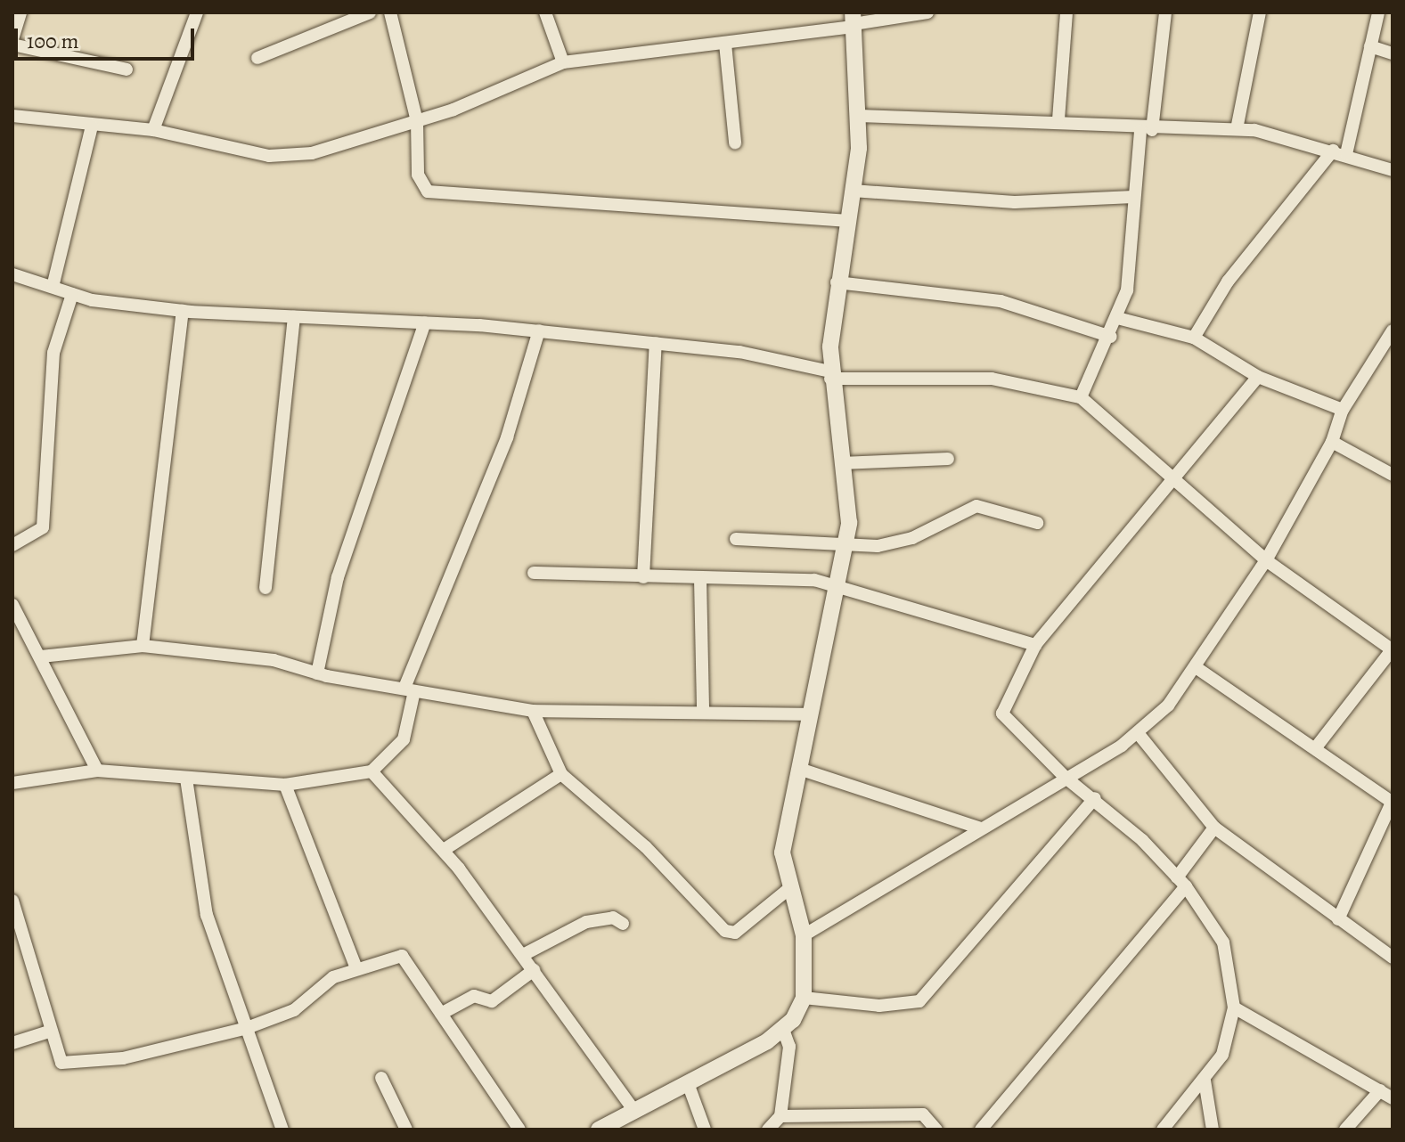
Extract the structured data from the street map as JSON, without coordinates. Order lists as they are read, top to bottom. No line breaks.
{"scale_bar":"100 m"}
